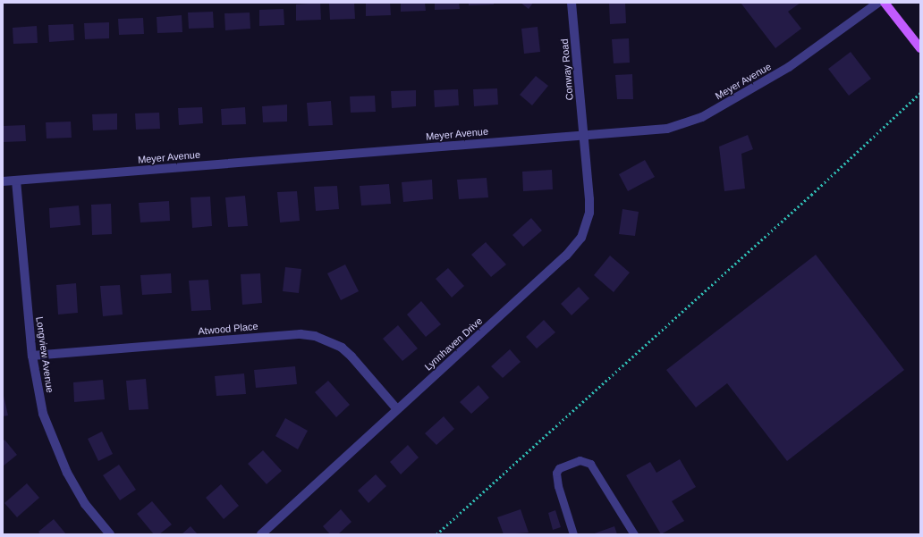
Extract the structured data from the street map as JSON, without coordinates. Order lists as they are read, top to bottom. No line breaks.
{"streets":{"street":["Conway Road","Meyer Avenue","Atwood Place","Lynnhaven Drive","Longview Avenue"]},"crossings":[["Conway Road","Meyer Avenue"],["Conway Road","Lynnhaven Drive"],["Meyer Avenue","Lynnhaven Drive"],["Meyer Avenue","Longview Avenue"],["Atwood Place","Lynnhaven Drive"],["Atwood Place","Longview Avenue"]]}
